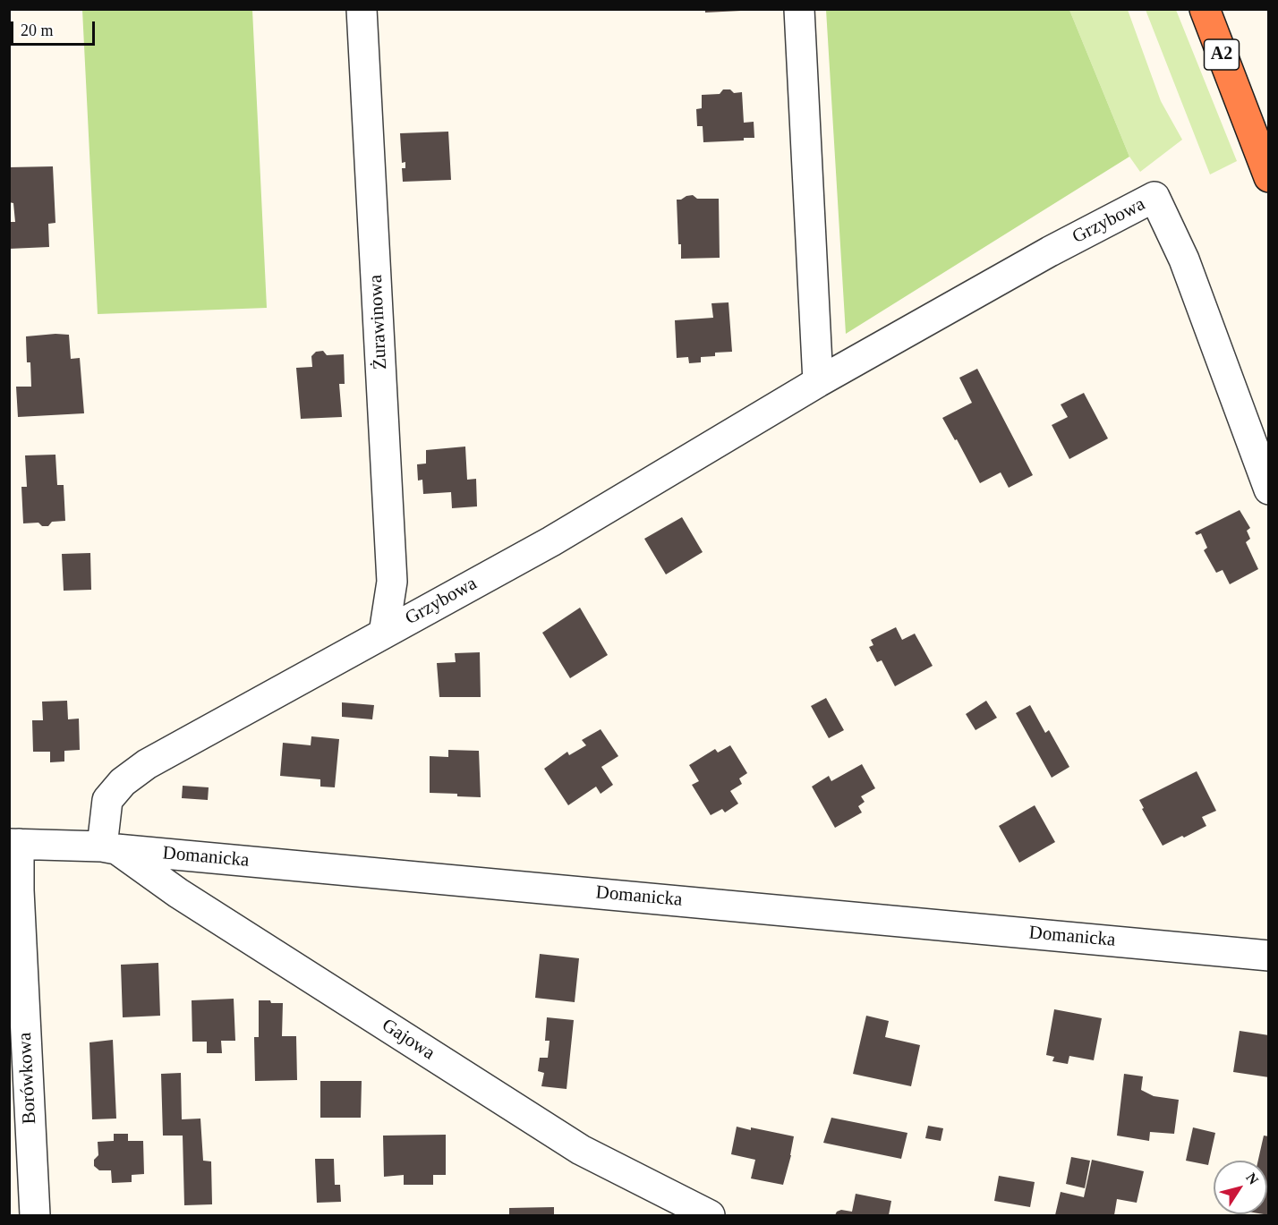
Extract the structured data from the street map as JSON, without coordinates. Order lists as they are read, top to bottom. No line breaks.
{"streets":{"highway":["A2"],"street":["Grzybowa","Żurawinowa","Domanicka","Gajowa","Borówkowa"]},"crossings":[["Grzybowa","Żurawinowa"],["Grzybowa","Domanicka"],["Grzybowa","Gajowa"],["Domanicka","Gajowa"],["Domanicka","Borówkowa"]],"scale_bar":"20 m","north":"top right"}
